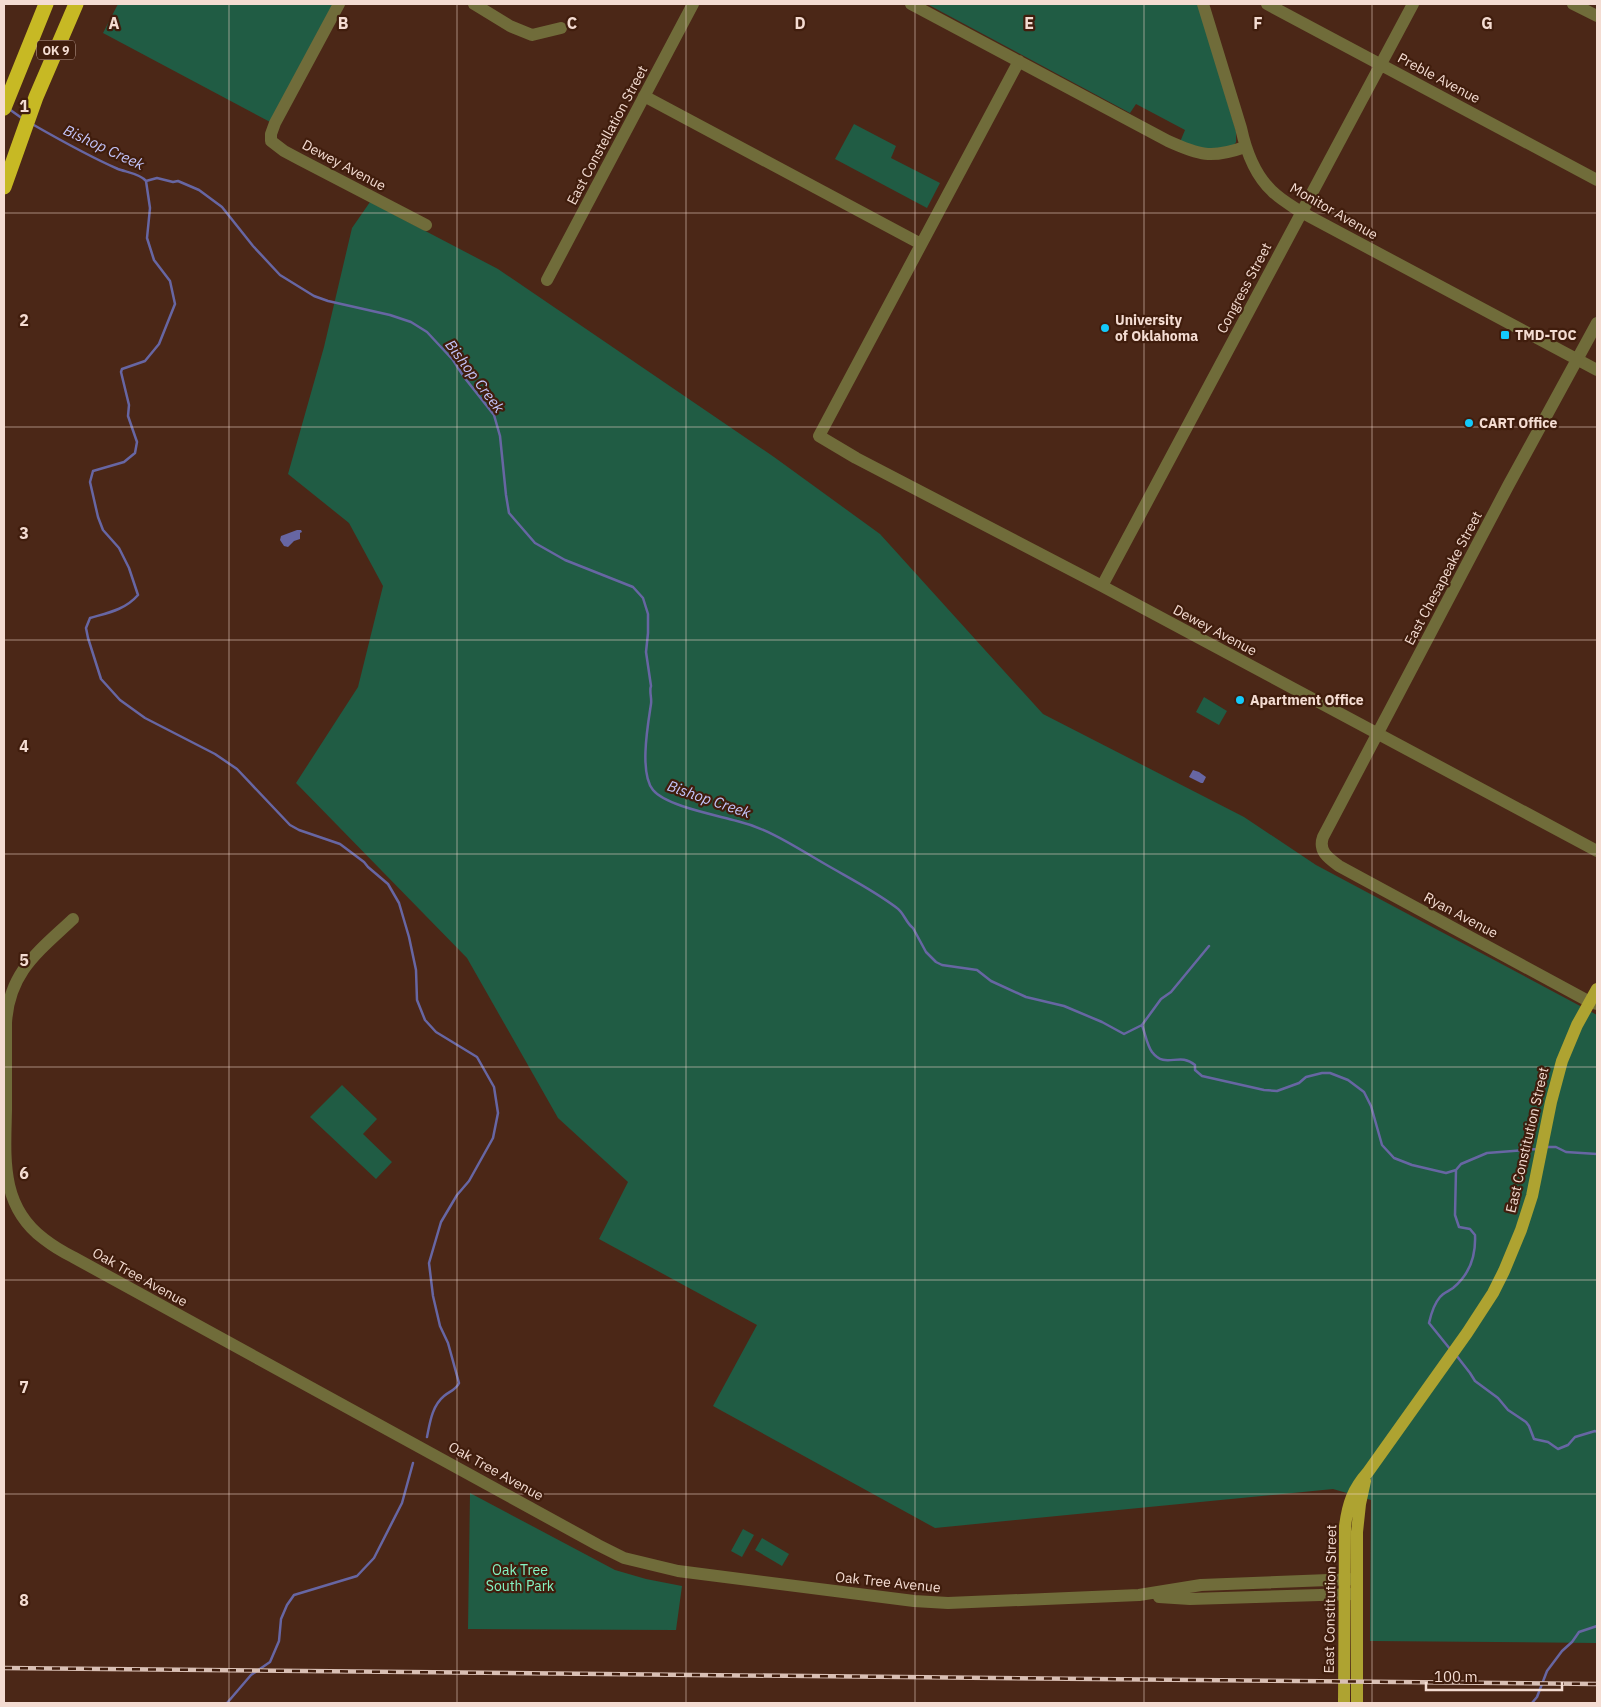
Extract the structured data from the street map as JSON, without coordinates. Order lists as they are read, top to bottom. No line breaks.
{"streets":{"highway":["OK 9"],"main road":["East Constitution Street"],"street":["Preble Avenue","East Constellation Street","Dewey Avenue","Monitor Avenue","Congress Street","East Chesapeake Street","Ryan Avenue","Oak Tree Avenue"]},"crossings":[["Preble Avenue","Congress Street"],["Dewey Avenue","Congress Street"],["Dewey Avenue","East Chesapeake Street"],["Monitor Avenue","Congress Street"],["Monitor Avenue","East Chesapeake Street"],["East Chesapeake Street","Ryan Avenue"],["Ryan Avenue","East Constitution Street"],["East Constitution Street","Oak Tree Avenue"]],"water":["Bishop Creek"],"parks":["Oak Tree South Park"],"places":{"other":["University of Oklahoma","CART Office","Apartment Office"],"transit":["TMD-TOC"]},"scale_bar":"100 m","grid":{"columns":["A","B","C","D","E","F","G"],"rows":["1","2","3","4","5","6","7","8"]}}
